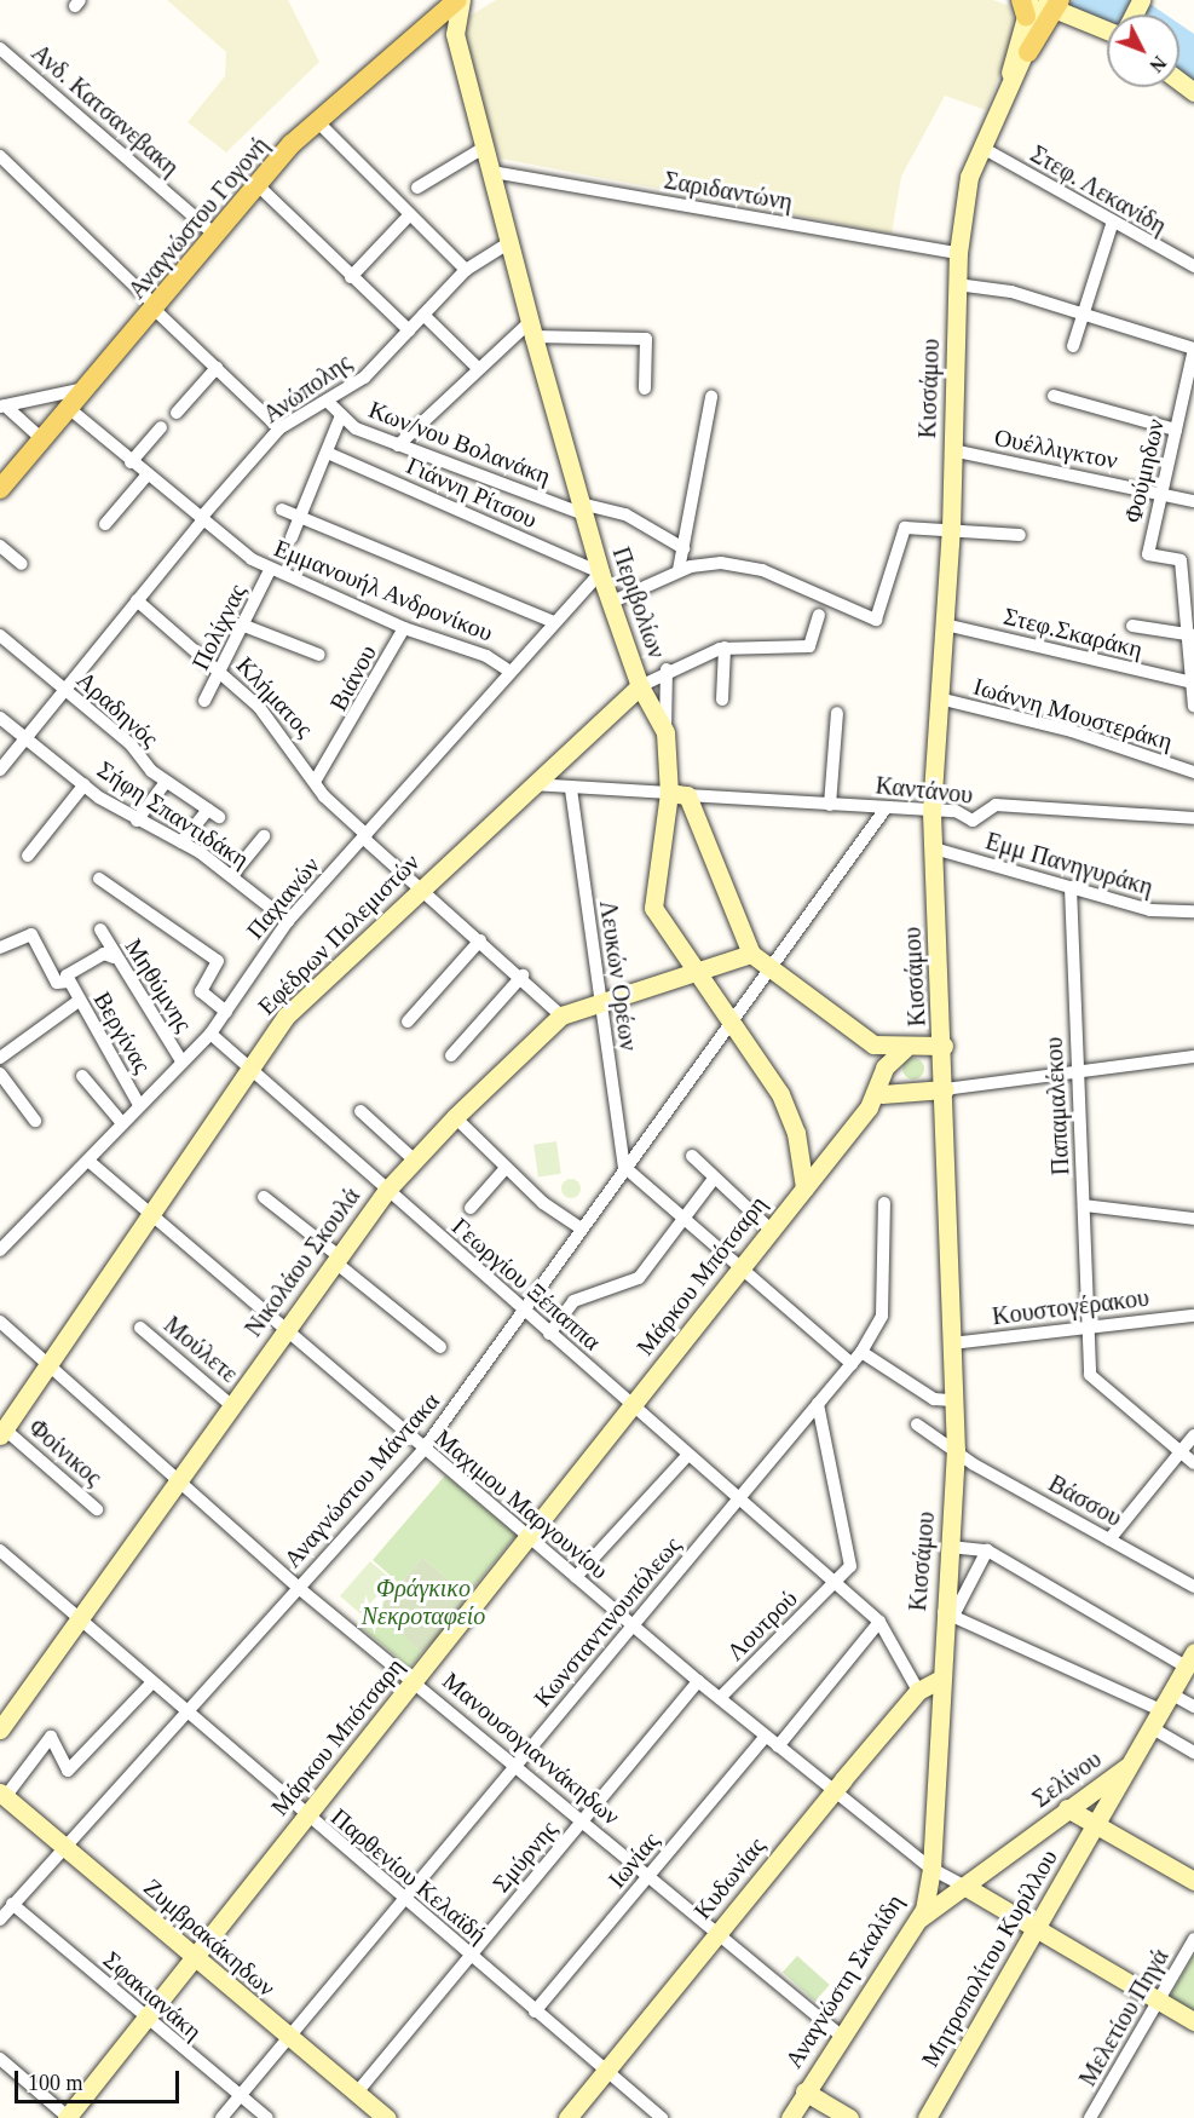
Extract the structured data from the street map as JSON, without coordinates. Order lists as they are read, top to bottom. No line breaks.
{"streets":{"main road":["Αναγνώστου Γογονή","Κισσάμου","Περιβολίων","Εφέδρων Πολεμιστών","Νικολάου Σκουλά","Μάρκου Μπότσαρη","Σελίνου","Κυδωνίας","Ζυμβρακάκηδων","Μητροπολίτου Κυρίλλου","Αναγνώστη Σκαλίδη"],"street":["Ανδ. Κατσανεβακη","Στεφ. Λεκανίδη","Σαριδαντώνη","Ανώπολης","Κων/νου Βολανάκη","Ουέλλιγκτον","Φούμηδων","Γιάννη Ρίτσου","Εμμανουήλ Ανδρονίκου","Πολίχνας","Στεφ.Σκαράκη","Βιάνου","Κλήματος","Αραδηνός","Ιωάννη Μουστεράκη","Καντάνου","Σήφη Σπαντιδάκη","Εμμ Πανηγυράκη","Παχιανών","Λευκών Ορέων","Μηθύμνης","Βεργίνας","Παπαμαλέκου","Γεωργίου Ξέπαππα","Κουστογέρακου","Μούλετε","Φοίνικος","Αναγνώστου Μάντακα","Βάσσου","Μαχιμου Mαργουνίου","Κωνσταντινουπόλεως","Λουτρού","Μανουσογιαννάκηδων","Σμύρνης","Ιωνίας","Παρθενίου Κελαϊδή","Σφακιανάκη","Μελετίου Πηγά"]},"crossings":[["Ανδ. Κατσανεβακη","Αναγνώστου Γογονή"],["Στεφ. Λεκανίδη","Κισσάμου"],["Σαριδαντώνη","Κισσάμου"],["Σαριδαντώνη","Περιβολίων"],["Αναγνώστου Γογονή","Εμμανουήλ Ανδρονίκου"],["Αναγνώστου Γογονή","Περιβολίων"],["Ανώπολης","Κων/νου Βολανάκη"],["Ανώπολης","Εμμανουήλ Ανδρονίκου"],["Ανώπολης","Περιβολίων"],["Ανώπολης","Κλήματος"],["Ανώπολης","Αραδηνός"],["Ανώπολης","Σήφη Σπαντιδάκη"],["Κισσάμου","Ουέλλιγκτον"],["Κισσάμου","Στεφ.Σκαράκη"],["Κισσάμου","Ιωάννη Μουστεράκη"],["Κισσάμου","Καντάνου"],["Κισσάμου","Εμμ Πανηγυράκη"],["Κισσάμου","Κουστογέρακου"],["Κισσάμου","Βάσσου"],["Κισσάμου","Μαχιμου Mαργουνίου"],["Κισσάμου","Κυδωνίας"],["Κισσάμου","Αναγνώστη Σκαλίδη"],["Κων/νου Βολανάκη","Περιβολίων"],["Ουέλλιγκτον","Φούμηδων"],["Φούμηδων","Στεφ.Σκαράκη"],["Γιάννη Ρίτσου","Περιβολίων"],["Γιάννη Ρίτσου","Παχιανών"],["Εμμανουήλ Ανδρονίκου","Πολίχνας"],["Εμμανουήλ Ανδρονίκου","Βιάνου"],["Εμμανουήλ Ανδρονίκου","Παχιανών"],["Περιβολίων","Παχιανών"],["Περιβολίων","Εφέδρων Πολεμιστών"],["Περιβολίων","Νικολάου Σκουλά"],["Περιβολίων","Μάρκου Μπότσαρη"],["Περιβολίων","Αναγνώστου Μάντακα"],["Πολίχνας","Κλήματος"],["Βιάνου","Κλήματος"],["Κλήματος","Παχιανών"],["Κλήματος","Εφέδρων Πολεμιστών"],["Κλήματος","Νικολάου Σκουλά"],["Αραδηνός","Σήφη Σπαντιδάκη"],["Καντάνου","Αναγνώστου Μάντακα"],["Σήφη Σπαντιδάκη","Παχιανών"],["Εμμ Πανηγυράκη","Παπαμαλέκου"],["Παχιανών","Μηθύμνης"],["Παχιανών","Βεργίνας"],["Παχιανών","Γεωργίου Ξέπαππα"],["Παχιανών","Μαχιμου Mαργουνίου"],["Εφέδρων Πολεμιστών","Γεωργίου Ξέπαππα"],["Εφέδρων Πολεμιστών","Φοίνικος"],["Εφέδρων Πολεμιστών","Μαχιμου Mαργουνίου"],["Εφέδρων Πολεμιστών","Μανουσογιαννάκηδων"],["Λευκών Ορέων","Νικολάου Σκουλά"],["Λευκών Ορέων","Αναγνώστου Μάντακα"],["Μηθύμνης","Βεργίνας"],["Παπαμαλέκου","Κουστογέρακου"],["Νικολάου Σκουλά","Γεωργίου Ξέπαππα"],["Νικολάου Σκουλά","Μούλετε"],["Νικολάου Σκουλά","Μαχιμου Mαργουνίου"],["Νικολάου Σκουλά","Μανουσογιαννάκηδων"],["Νικολάου Σκουλά","Παρθενίου Κελαϊδή"],["Μάρκου Μπότσαρη","Γεωργίου Ξέπαππα"],["Μάρκου Μπότσαρη","Μαχιμου Mαργουνίου"],["Μάρκου Μπότσαρη","Μανουσογιαννάκηδων"],["Μάρκου Μπότσαρη","Παρθενίου Κελαϊδή"],["Μάρκου Μπότσαρη","Ζυμβρακάκηδων"],["Μάρκου Μπότσαρη","Σφακιανάκη"],["Γεωργίου Ξέπαππα","Αναγνώστου Μάντακα"],["Γεωργίου Ξέπαππα","Κωνσταντινουπόλεως"],["Γεωργίου Ξέπαππα","Λουτρού"],["Γεωργίου Ξέπαππα","Κυδωνίας"],["Αναγνώστου Μάντακα","Μαχιμου Mαργουνίου"],["Αναγνώστου Μάντακα","Μανουσογιαννάκηδων"],["Αναγνώστου Μάντακα","Παρθενίου Κελαϊδή"],["Αναγνώστου Μάντακα","Ζυμβρακάκηδων"],["Αναγνώστου Μάντακα","Σφακιανάκη"],["Μαχιμου Mαργουνίου","Κωνσταντινουπόλεως"],["Μαχιμου Mαργουνίου","Λουτρού"],["Μαχιμου Mαργουνίου","Σελίνου"],["Μαχιμου Mαργουνίου","Σμύρνης"],["Μαχιμου Mαργουνίου","Ιωνίας"],["Μαχιμου Mαργουνίου","Κυδωνίας"],["Μαχιμου Mαργουνίου","Αναγνώστη Σκαλίδη"],["Κωνσταντινουπόλεως","Μανουσογιαννάκηδων"],["Κωνσταντινουπόλεως","Παρθενίου Κελαϊδή"],["Κωνσταντινουπόλεως","Ζυμβρακάκηδων"],["Κωνσταντινουπόλεως","Σφακιανάκη"],["Μανουσογιαννάκηδων","Σμύρνης"],["Μανουσογιαννάκηδων","Ιωνίας"],["Μανουσογιαννάκηδων","Κυδωνίας"],["Μανουσογιαννάκηδων","Αναγνώστη Σκαλίδη"],["Σελίνου","Μητροπολίτου Κυρίλλου"],["Σελίνου","Αναγνώστη Σκαλίδη"],["Σμύρνης","Παρθενίου Κελαϊδή"],["Σμύρνης","Ζυμβρακάκηδων"],["Ιωνίας","Παρθενίου Κελαϊδή"],["Παρθενίου Κελαϊδή","Κυδωνίας"]],"parks":["Φράγκικο Νεκροταφείο"],"scale_bar":"100 m","north":"bottom right"}
